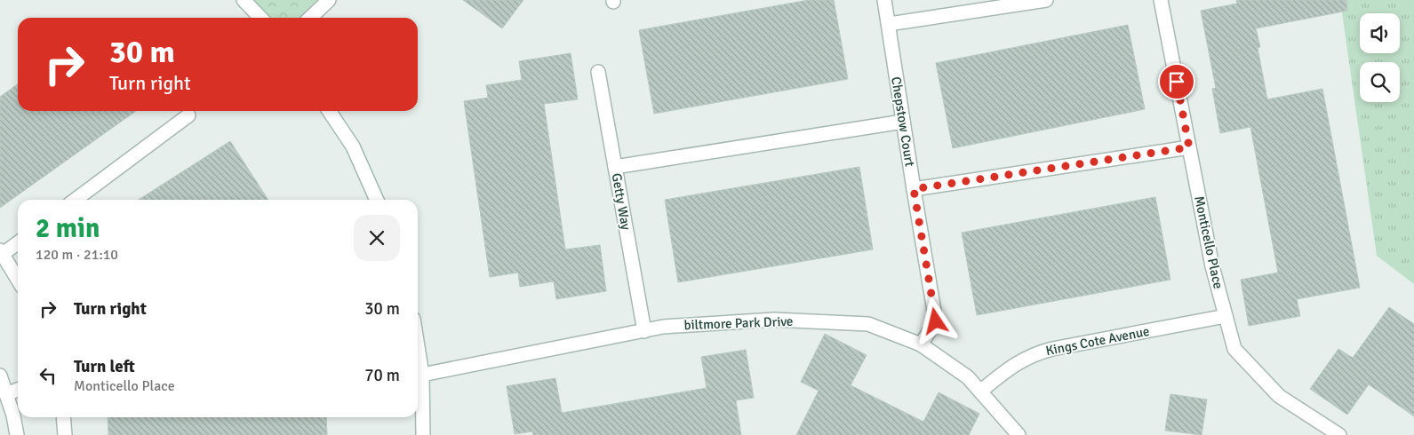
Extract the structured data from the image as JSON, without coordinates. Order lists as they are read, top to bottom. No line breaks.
{"streets":{"street":["Chepstow Court","Getty Way","Monticello Place","biltmore Park Drive","Kings Cote Avenue"]},"crossings":[["Chepstow Court","biltmore Park Drive"],["Getty Way","biltmore Park Drive"],["Monticello Place","Kings Cote Avenue"],["biltmore Park Drive","Kings Cote Avenue"]],"page":{"turn":["30 m","Turn right"],"heading":["2 min","120 m · 21:10"],"list":[{"name":"Turn right","value":"30 m"},{"name":"Turn left","note":"Monticello Place","value":"70 m"}]}}
